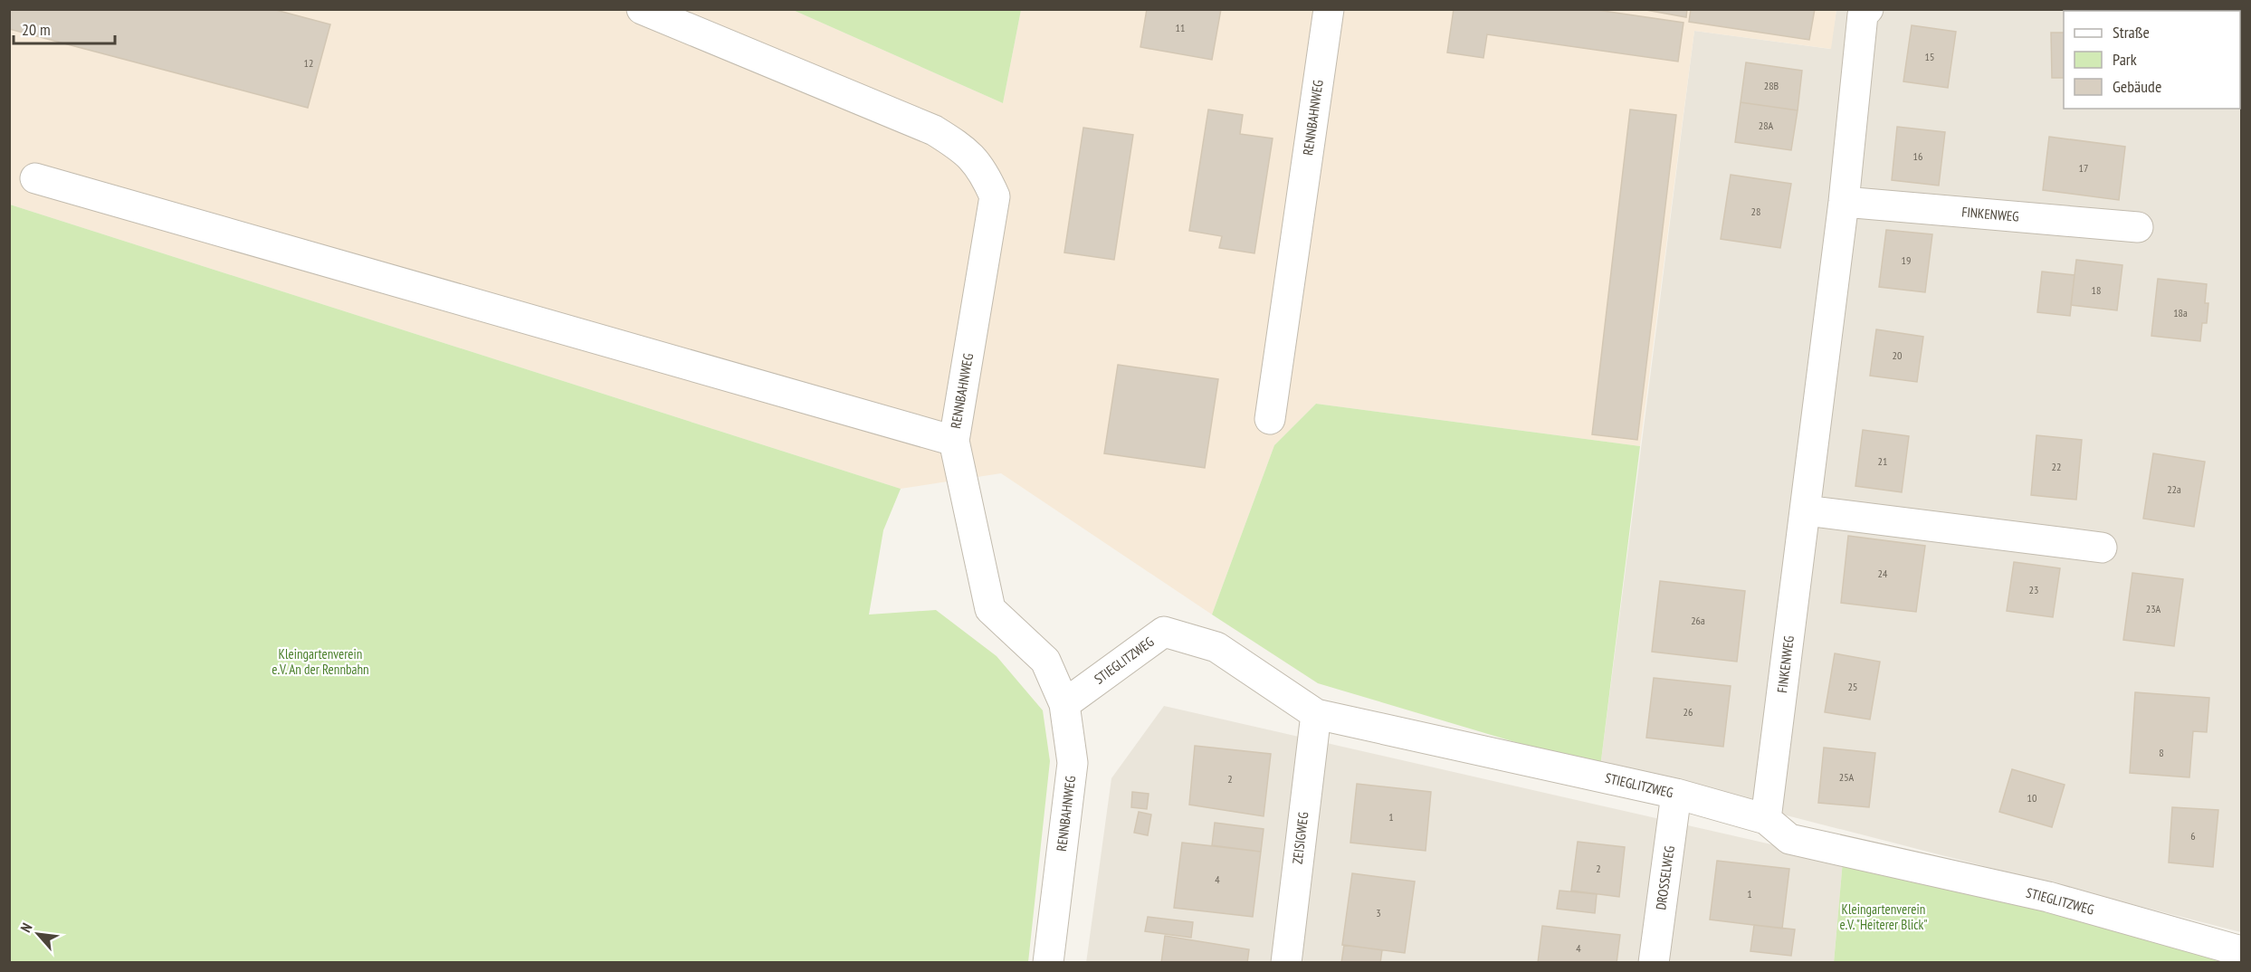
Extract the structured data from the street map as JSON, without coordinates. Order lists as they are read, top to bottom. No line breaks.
{"streets":{"street":["RENNBAHNWEG","FINKENWEG","STIEGLITZWEG","ZEISIGWEG","DROSSELWEG"]},"crossings":[["RENNBAHNWEG","STIEGLITZWEG"],["FINKENWEG","STIEGLITZWEG"],["STIEGLITZWEG","ZEISIGWEG"],["STIEGLITZWEG","DROSSELWEG"]],"parks":["Kleingartenverein e.V. An der Rennbahn","Kleingartenverein e.V. \"Heiterer Blick\""],"house_numbers":["11","15","12","28B","28A","16","17","28","19","18","18a","20","21","22","22a","24","23","23A","26a","25","26","8","25A","2","10","1","6","2","4","1","3","4"],"legend":["Straße","Park","Gebäude"],"scale_bar":"20 m","north":"top left"}
